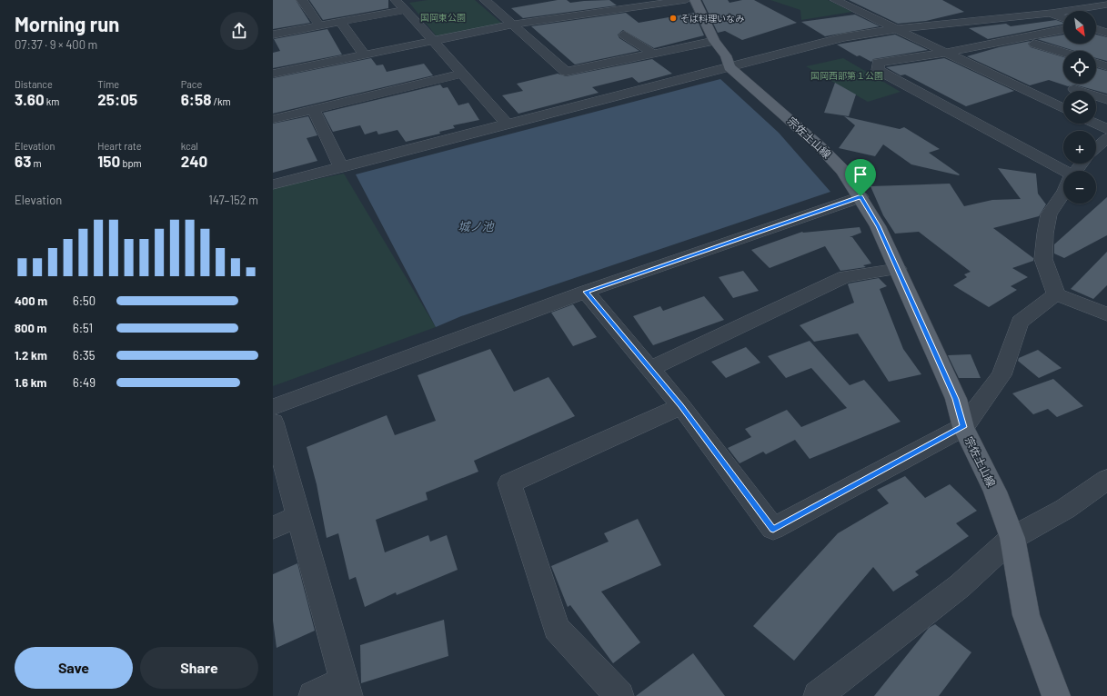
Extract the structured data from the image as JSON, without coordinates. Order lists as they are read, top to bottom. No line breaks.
{"streets":{"main road":["宗佐土山線"]},"water":["城ノ池"],"parks":["国岡東公園","国岡西部第１公園"],"places":["そば料理いなみ"],"north":"bottom right","page":{"heading":["Morning run","07:37 · 9 × 400 m"],"map_buttons":["+","−"],"stats":[["Distance","3.60 km"],["Time","25:05"],["Pace","6:58 /km"],["Elevation","63 m"],["Heart rate","150 bpm"],["kcal","240"]],"chart":["Elevation","147–152 m"],"list":[{"name":"400 m","note":"6:50"},{"name":"800 m","note":"6:51"},{"name":"1.2 km","note":"6:35"},{"name":"1.6 km","note":"6:49"}],"buttons":["Save","Share"]}}
